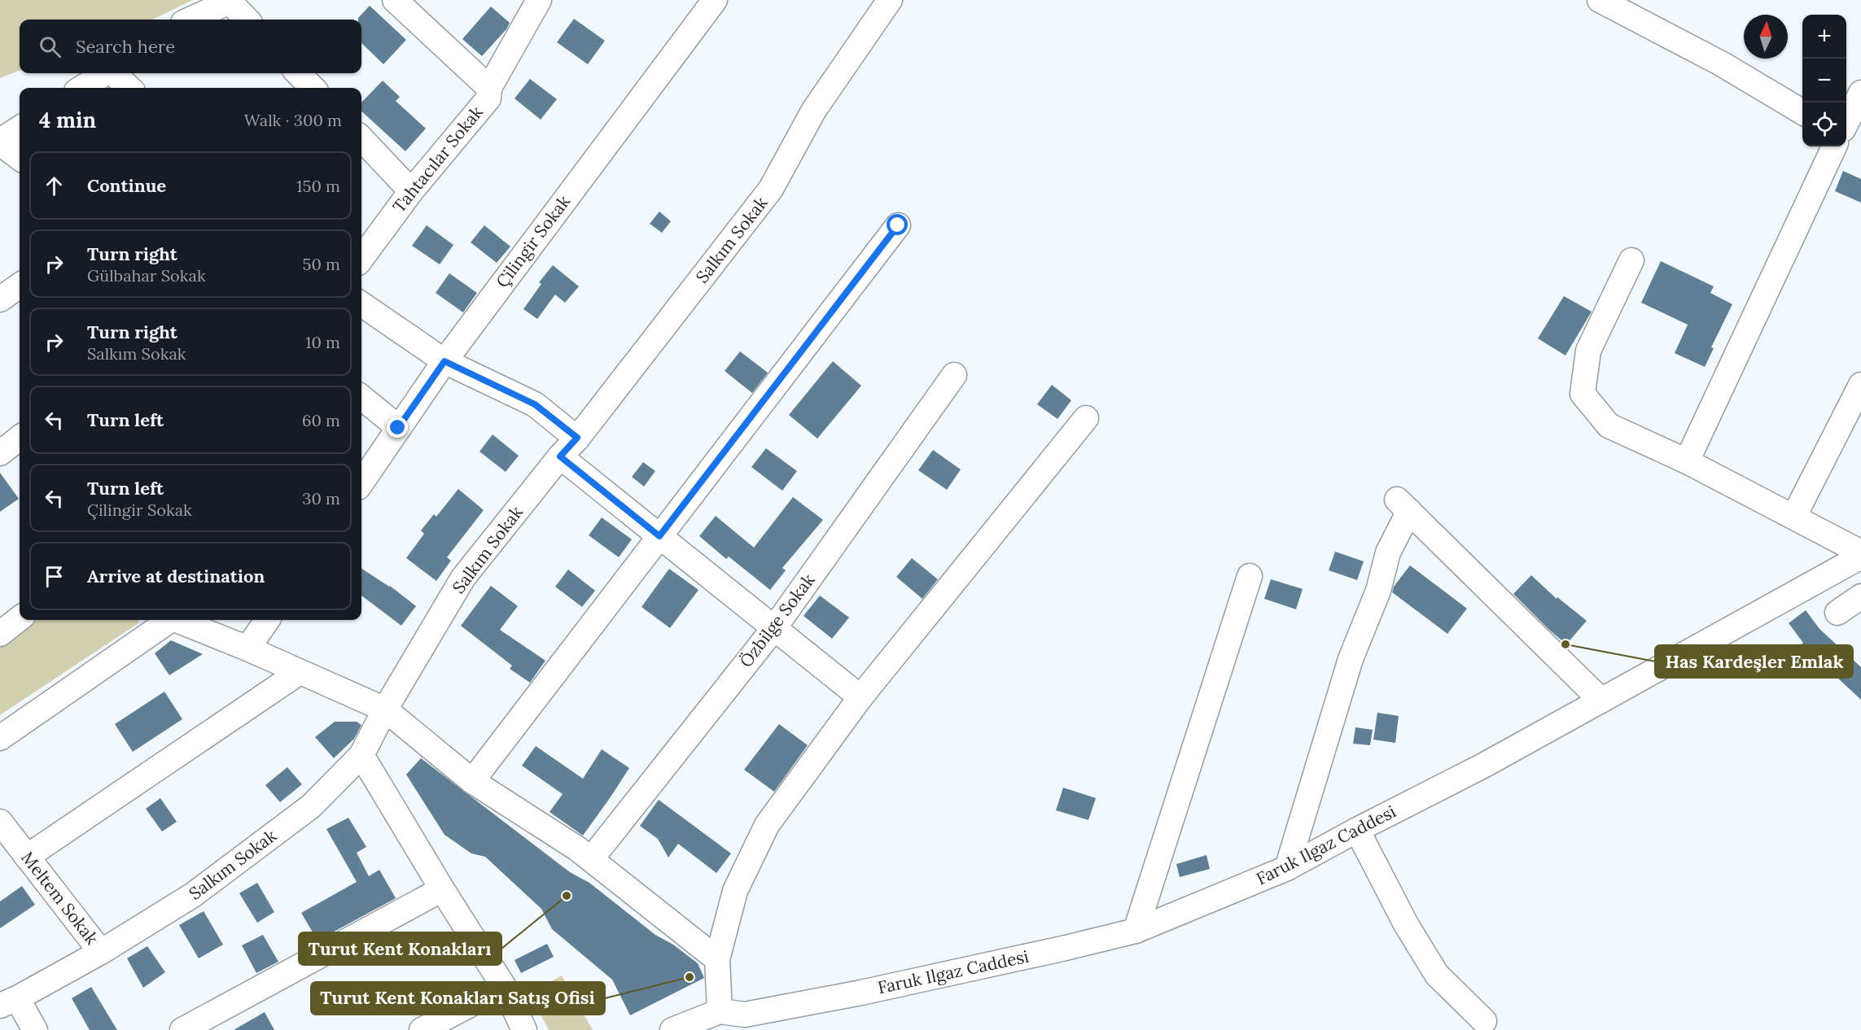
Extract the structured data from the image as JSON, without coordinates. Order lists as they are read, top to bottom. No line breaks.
{"streets":{"street":["Tahtacılar Sokak","Salkım Sokak","Çilingir Sokak","Özbilge Sokak","Faruk Ilgaz Caddesi","Meltem Sokak"]},"crossings":[["Salkım Sokak","Meltem Sokak"]],"places":["Has Kardeşler Emlak","Turut Kent Konakları","Turut Kent Konakları Satış Ofisi"],"north":"top","page":{"map_buttons":["+","−"],"search":"Search here","heading":["4 min","Walk · 300 m"],"list":[["Continue","150 m"],["Turn right","Gülbahar Sokak","50 m"],["Turn right","Salkım Sokak","10 m"],["Turn left","60 m"],["Turn left","Çilingir Sokak","30 m"],"Arrive at destination"]}}
